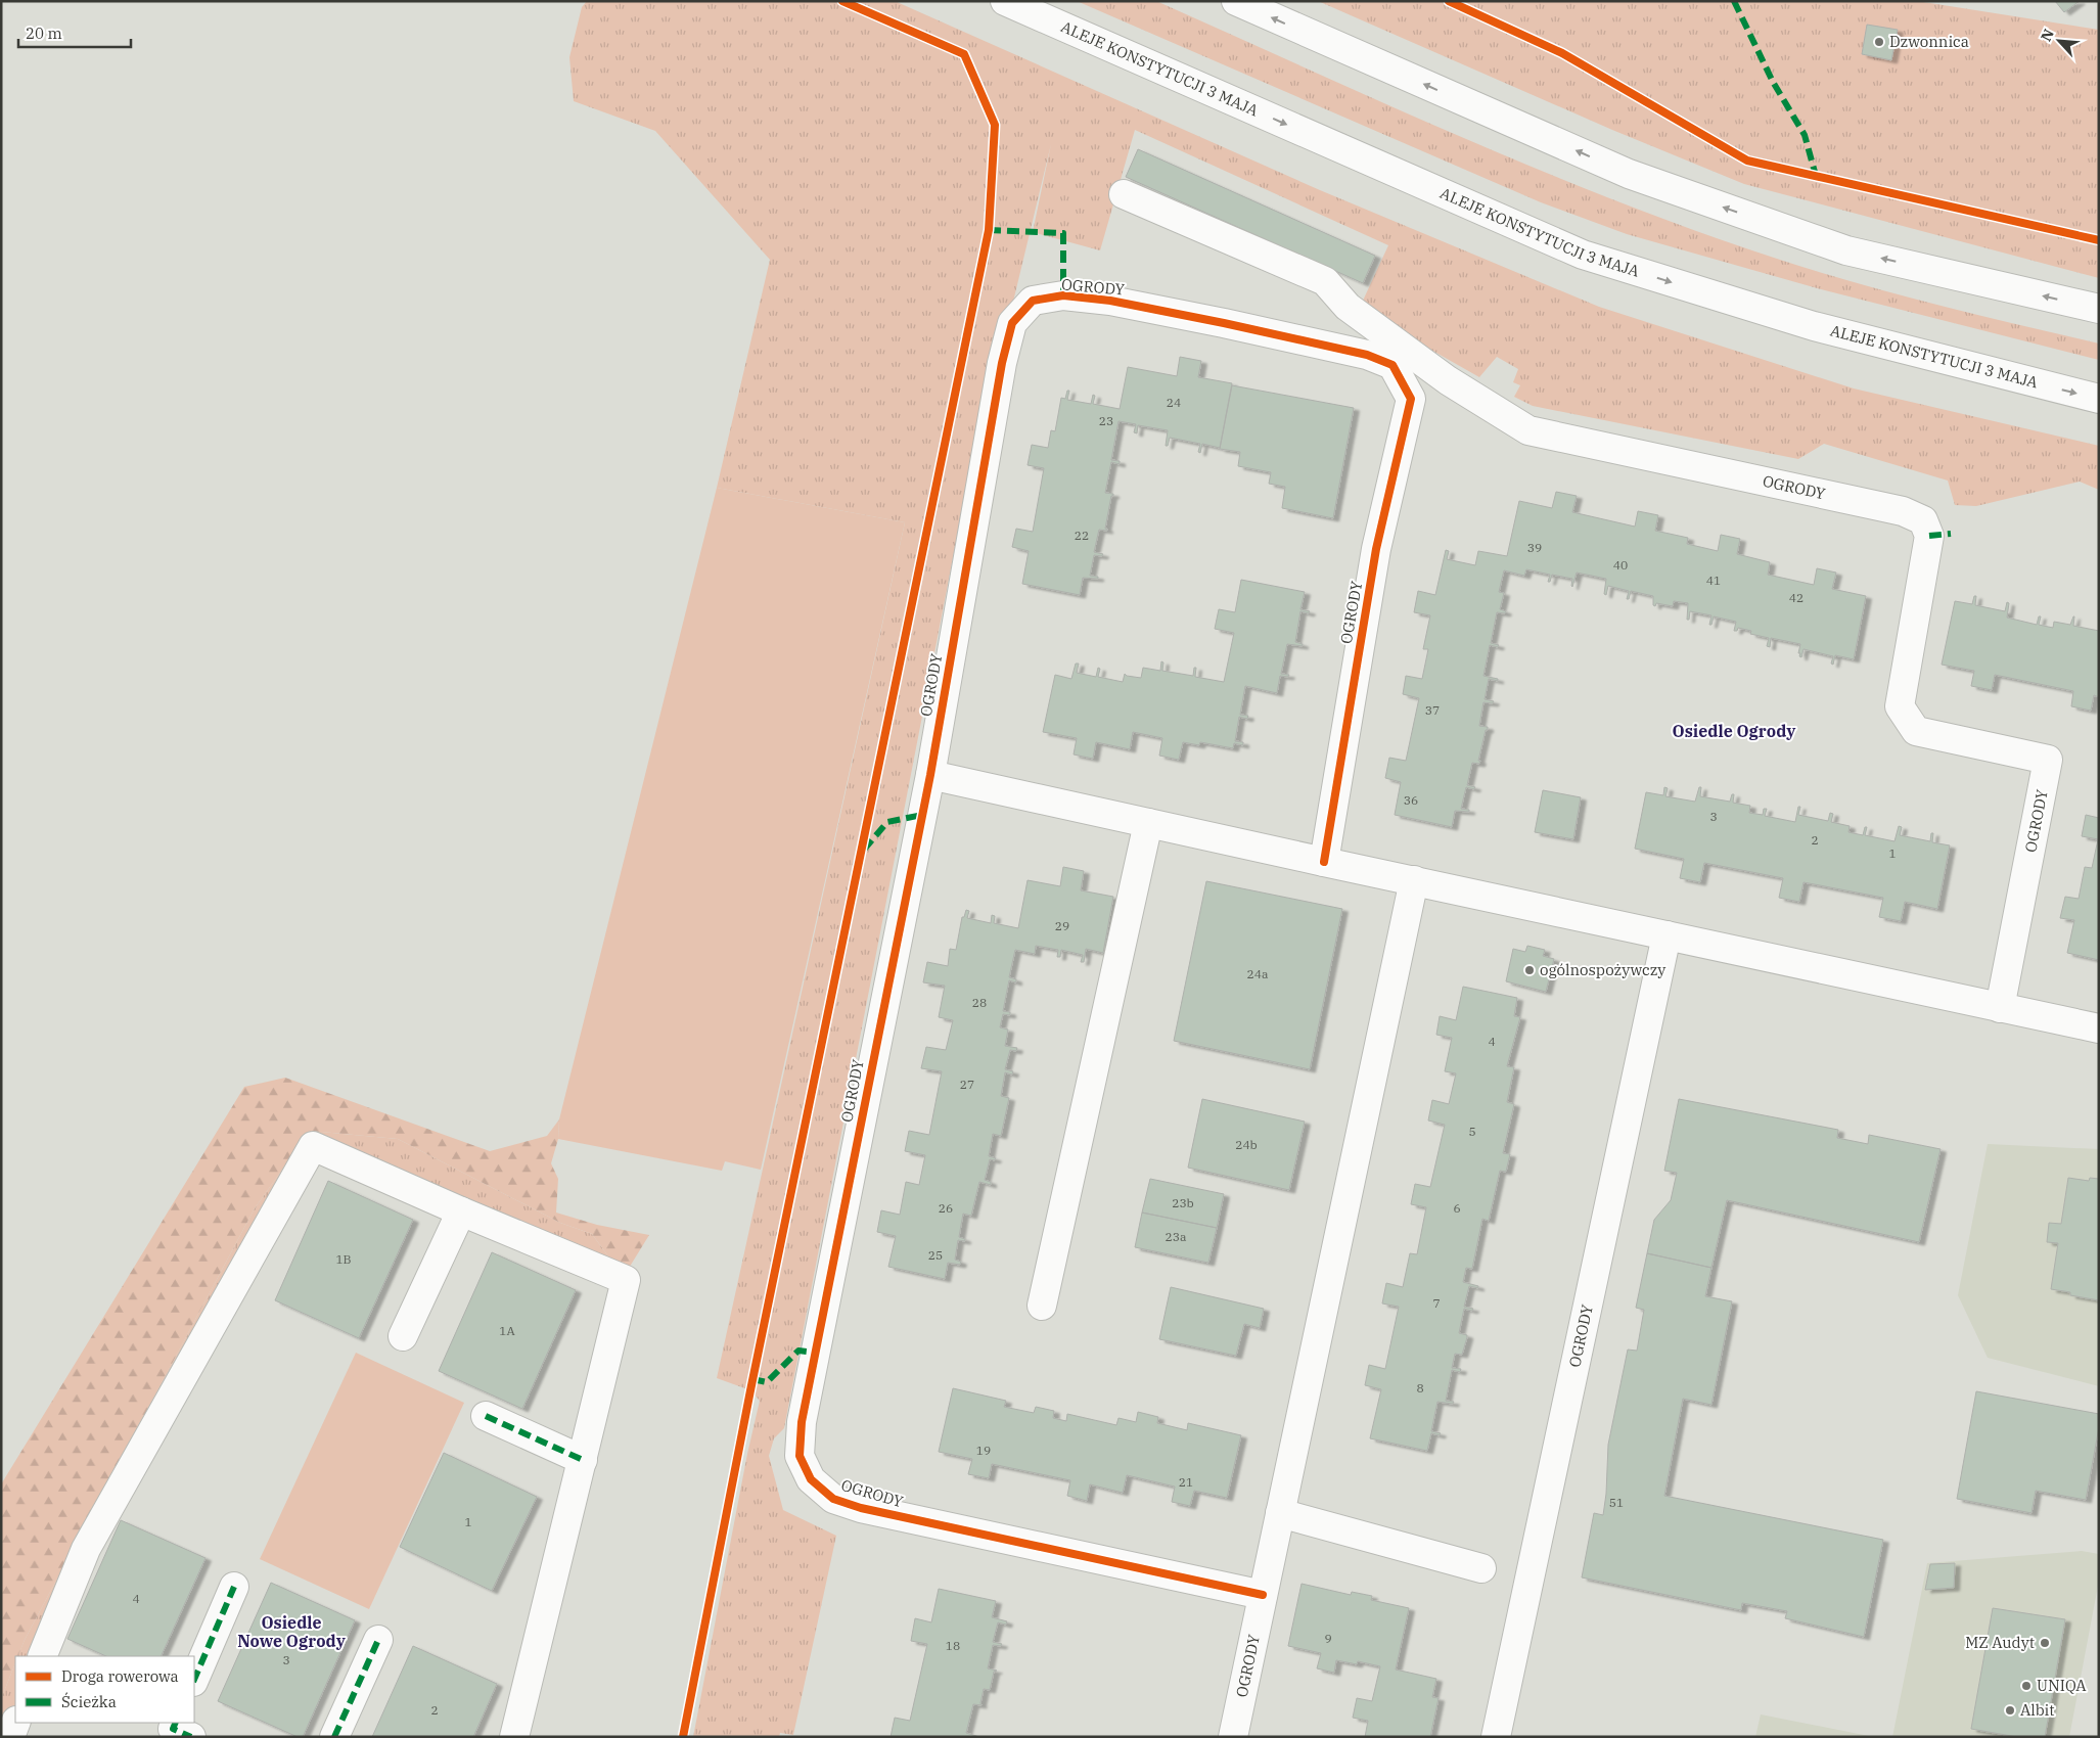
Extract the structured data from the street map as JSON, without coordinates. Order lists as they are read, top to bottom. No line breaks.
{"streets":{"street":["ALEJE KONSTYTUCJI 3 MAJA","OGRODY"]},"districts":["Osiedle Ogrody","Osiedle Nowe Ogrody"],"places":["Dzwonnica","ogólnospożywczy","MZ Audyt","UNIQA","Albit"],"house_numbers":["24","23","22","39","40","41","42","37","36","3","2","1","29","24a","28","4","27","5","24b","23b","26","6","23a","25","1B","7","1A","8","19","21","51","1","4","9","18","3","2"],"legend":["Droga rowerowa","Ścieżka"],"scale_bar":"20 m","north":"top left"}
